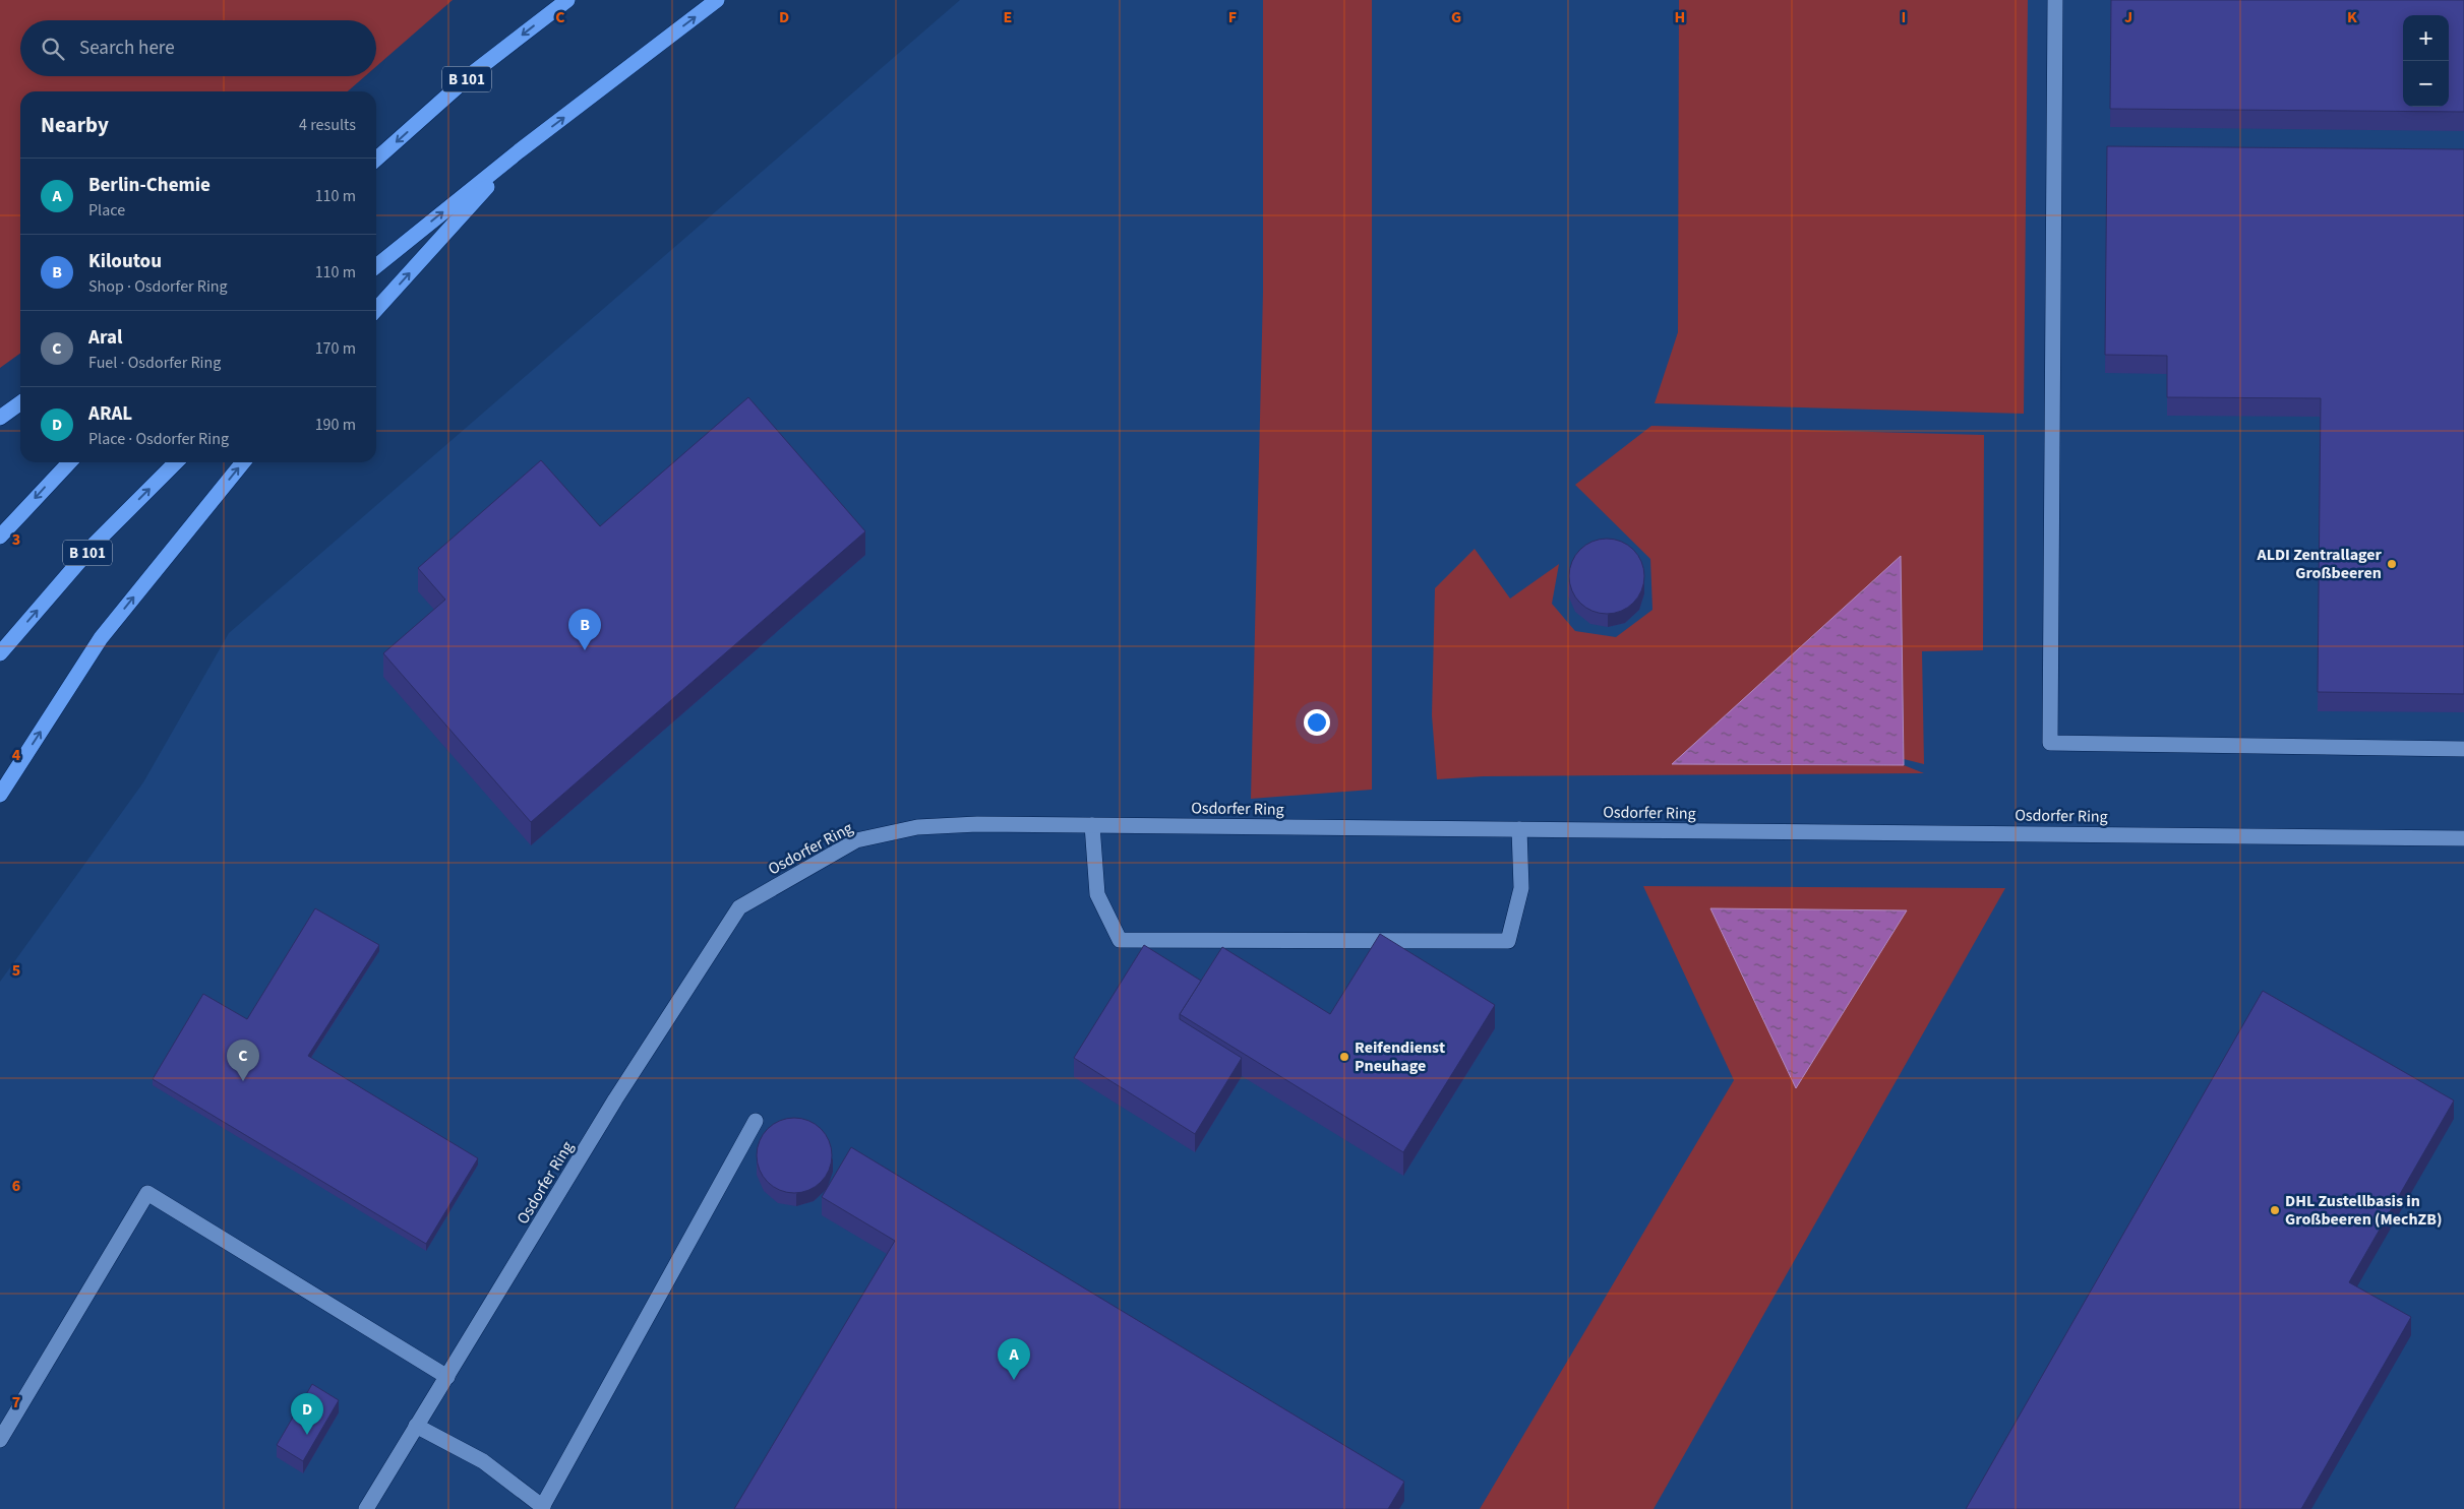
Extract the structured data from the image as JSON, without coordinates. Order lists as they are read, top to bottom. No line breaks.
{"streets":{"highway":["B 101"],"street":["Osdorfer Ring"]},"places":["ALDI Zentrallager Großbeeren","Reifendienst Pneuhage","DHL Zustellbasis in Großbeeren (MechZB)"],"page":{"map_buttons":["+","−"],"search":"Search here","heading":["Nearby","4 results"],"list":[{"mark":"A","name":"Berlin-Chemie","note":"Place","value":"110 m"},{"mark":"B","name":"Kiloutou","note":"Shop · Osdorfer Ring","value":"110 m"},{"mark":"C","name":"Aral","note":"Fuel · Osdorfer Ring","value":"170 m"},{"mark":"D","name":"ARAL","note":"Place · Osdorfer Ring","value":"190 m"}],"pins":["B","C","A","D"]},"grid":{"columns":["C","D","E","F","G","H","I","J","K"],"rows":["3","4","5","6","7"]}}
